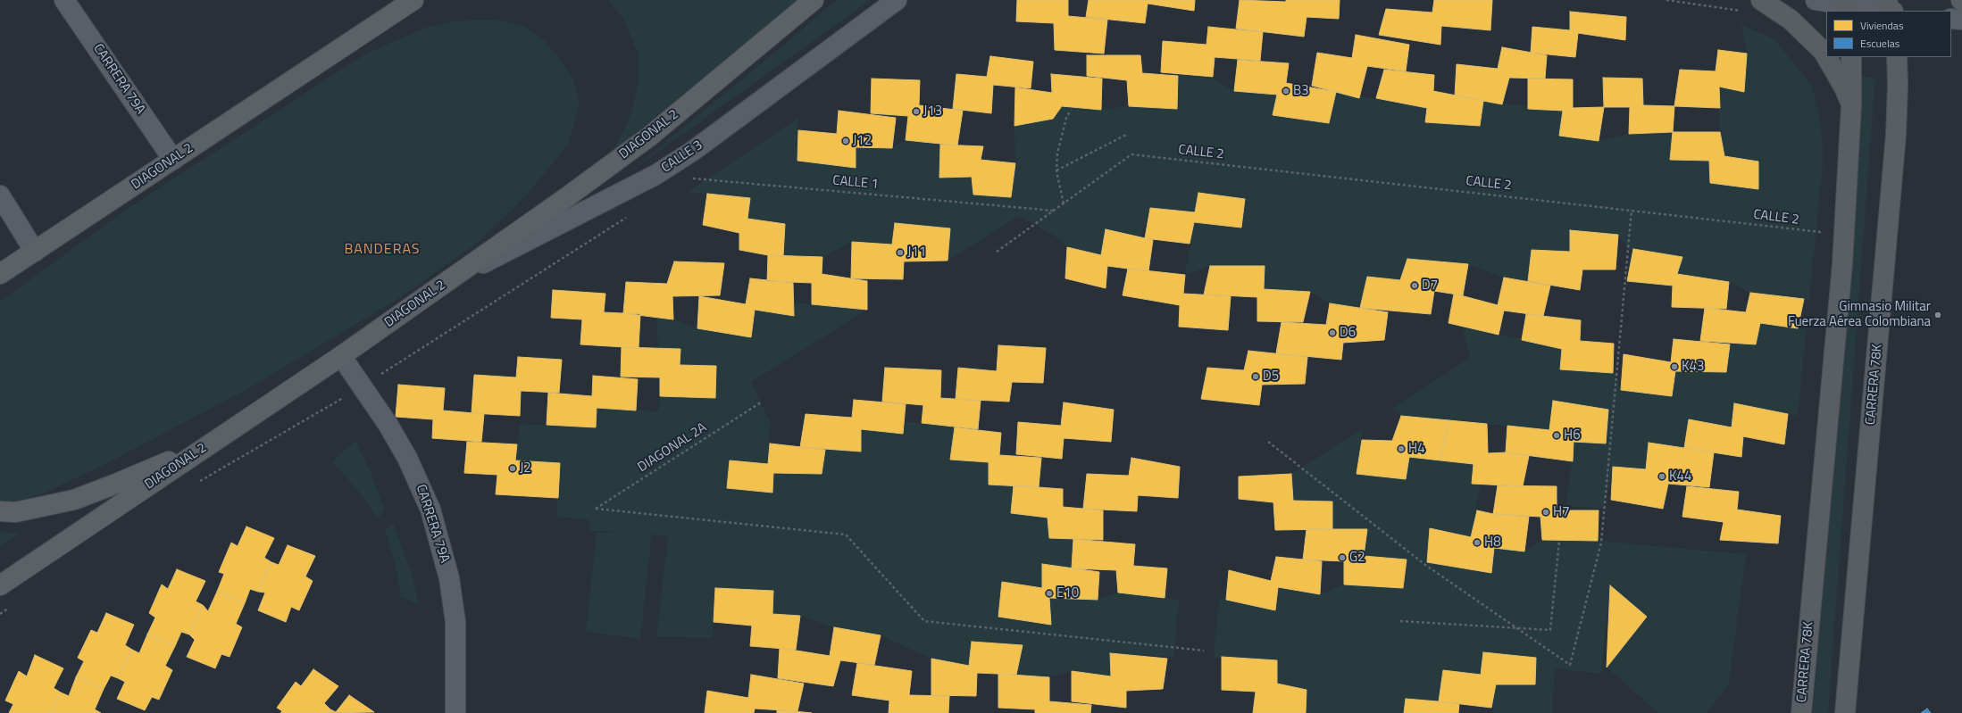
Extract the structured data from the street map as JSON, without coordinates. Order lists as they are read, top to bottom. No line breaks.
{"streets":{"main road":["DIAGONAL 2","CARRERA 78K"],"street":["CARRERA 79A","CALLE 3"],"path":["CALLE 2","CALLE 1","DIAGONAL 2A"]},"crossings":[["CARRERA 79A","DIAGONAL 2"],["DIAGONAL 2","CALLE 3"],["CALLE 2","CARRERA 78K"]],"districts":["BANDERAS"],"places":["B3","J13","J12","J11","D7","Gimnasio Militar Fuerza Aérea Colombiana","D6","K43","D5","H6","H4","J2","K44","H7","H8","G2","E10"],"legend":["Viviendas","Escuelas"]}
